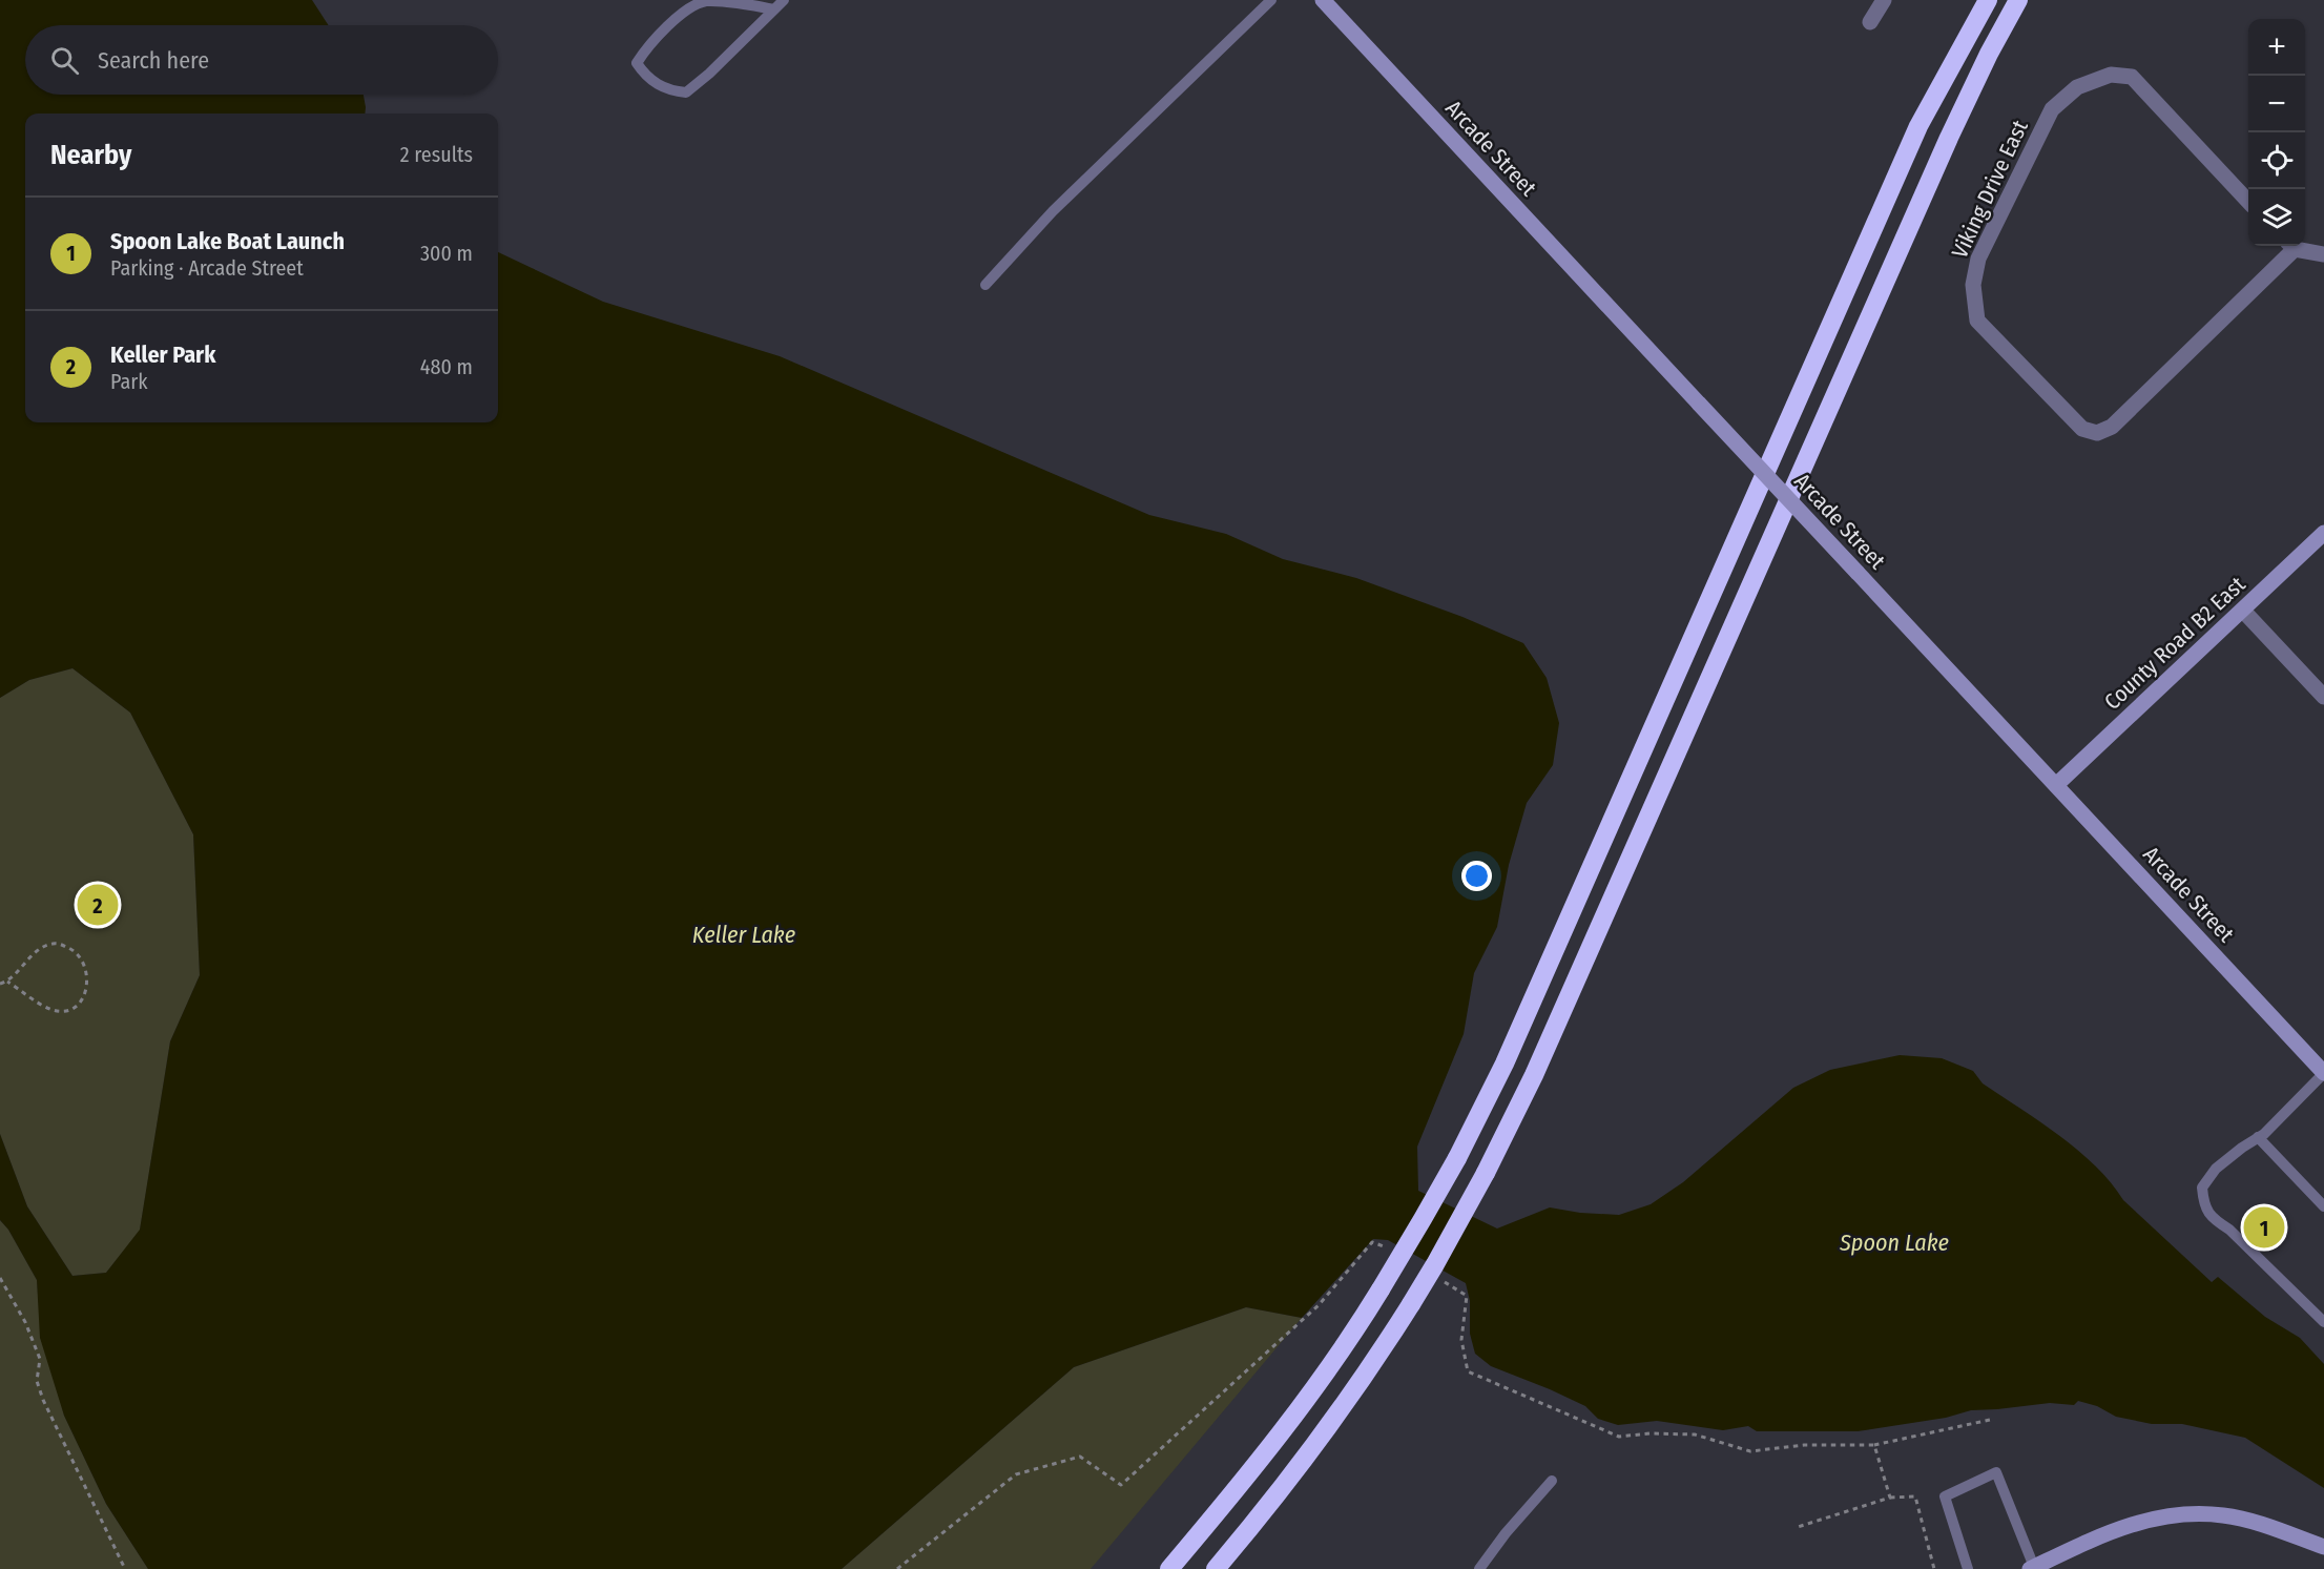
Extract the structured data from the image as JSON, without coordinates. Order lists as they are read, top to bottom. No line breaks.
{"streets":{"street":["Arcade Street","Viking Drive East","County Road B2 East"]},"crossings":[["Arcade Street","County Road B2 East"]],"water":["Keller Lake","Spoon Lake"],"page":{"map_buttons":["+","−"],"search":"Search here","heading":["Nearby","2 results"],"list":[{"mark":"1","name":"Spoon Lake Boat Launch","note":"Parking · Arcade Street","value":"300 m"},{"mark":"2","name":"Keller Park","note":"Park","value":"480 m"}],"pins":["2","1"]}}
